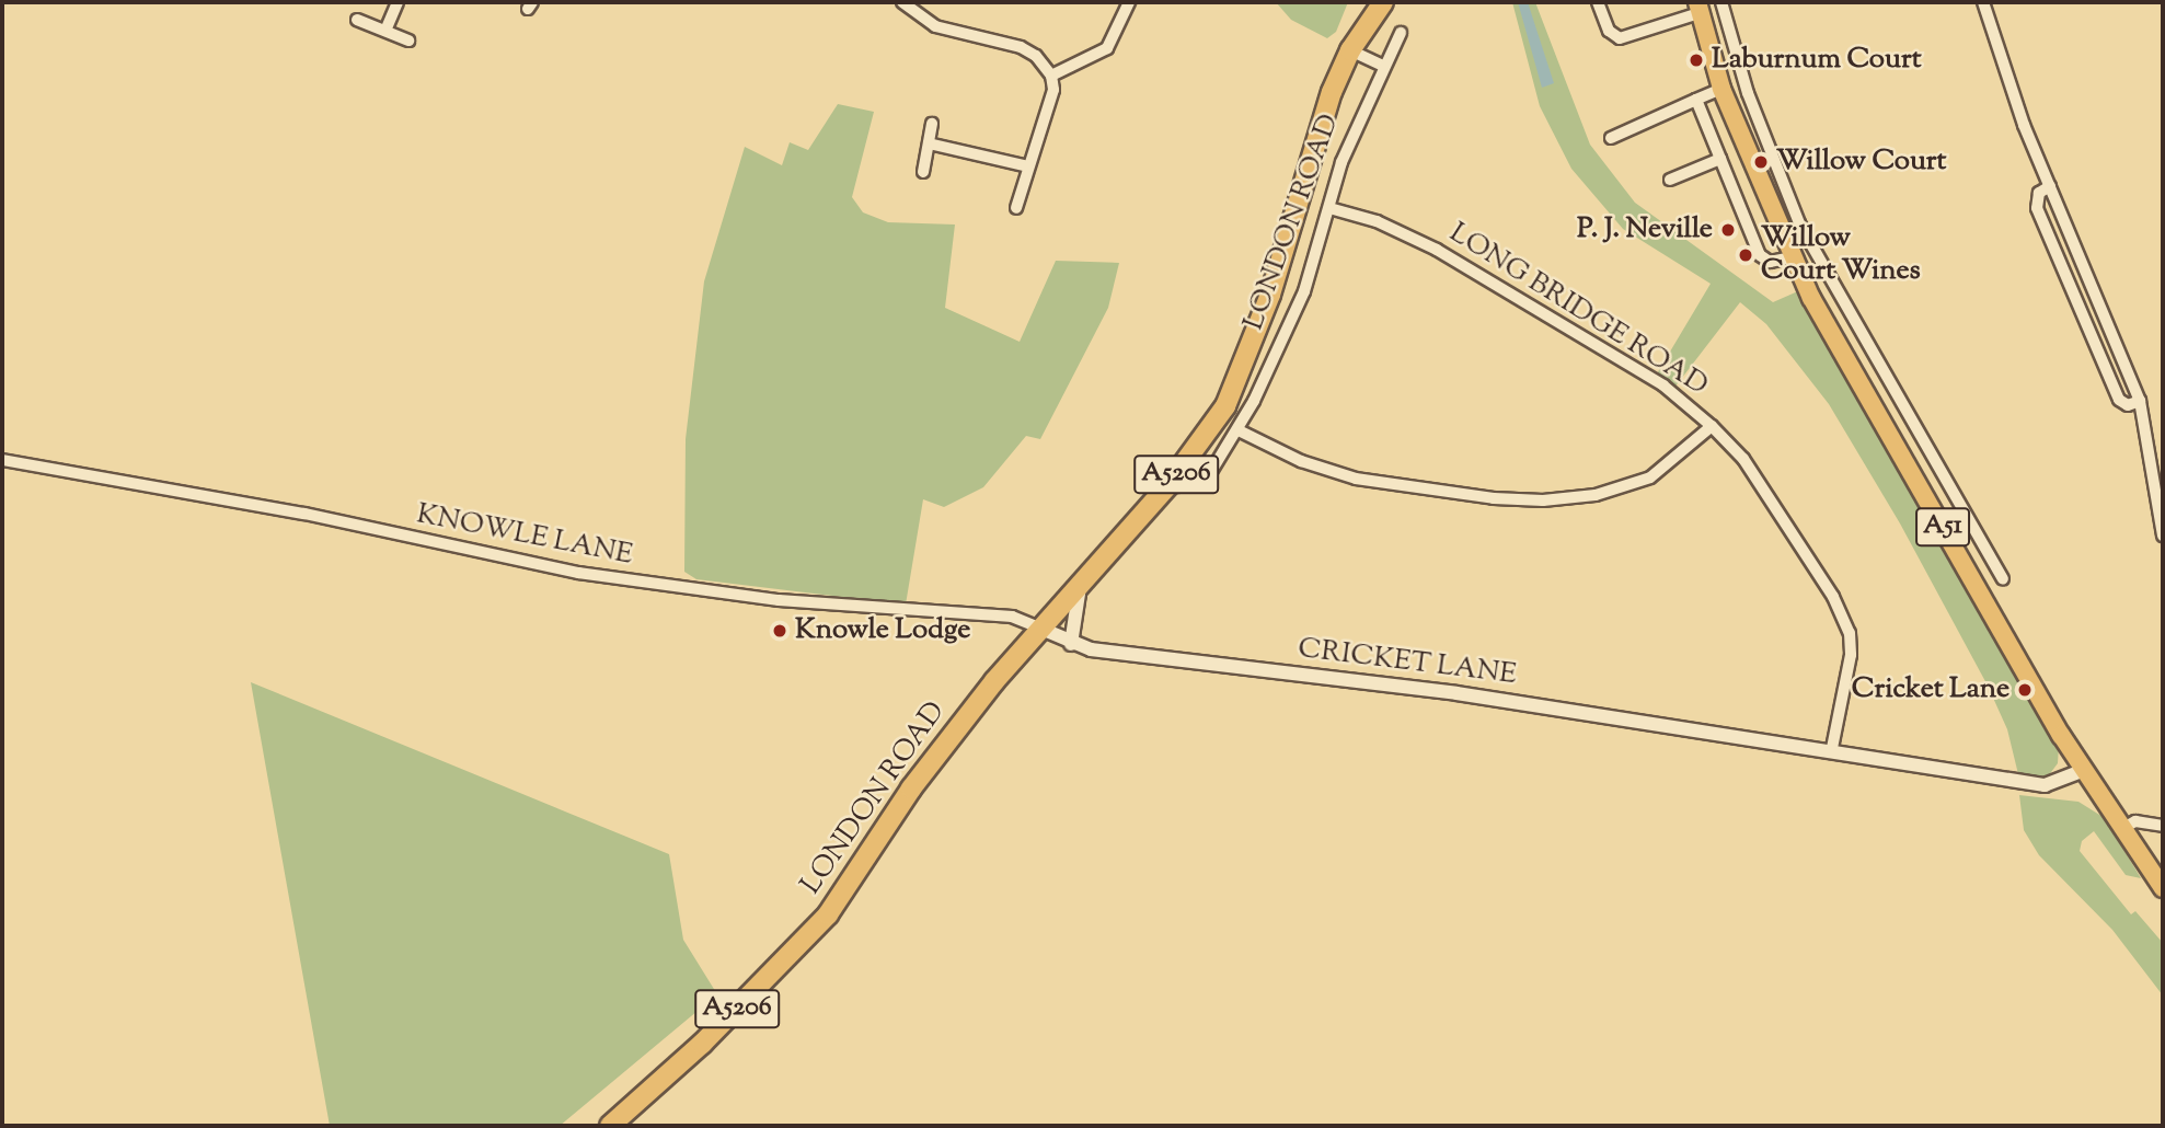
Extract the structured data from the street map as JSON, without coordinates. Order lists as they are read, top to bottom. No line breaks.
{"streets":{"highway":["LONDON ROAD","A5206"],"main road":["A51"],"street":["LONG BRIDGE ROAD","KNOWLE LANE","CRICKET LANE"]},"crossings":[["LONDON ROAD","LONG BRIDGE ROAD"],["LONDON ROAD","KNOWLE LANE"],["LONDON ROAD","CRICKET LANE"],["LONG BRIDGE ROAD","CRICKET LANE"],["A51","CRICKET LANE"],["KNOWLE LANE","CRICKET LANE"]],"places":["Laburnum Court","Willow Court","P. J. Neville","Willow Court Wines","Knowle Lodge","Cricket Lane"]}
